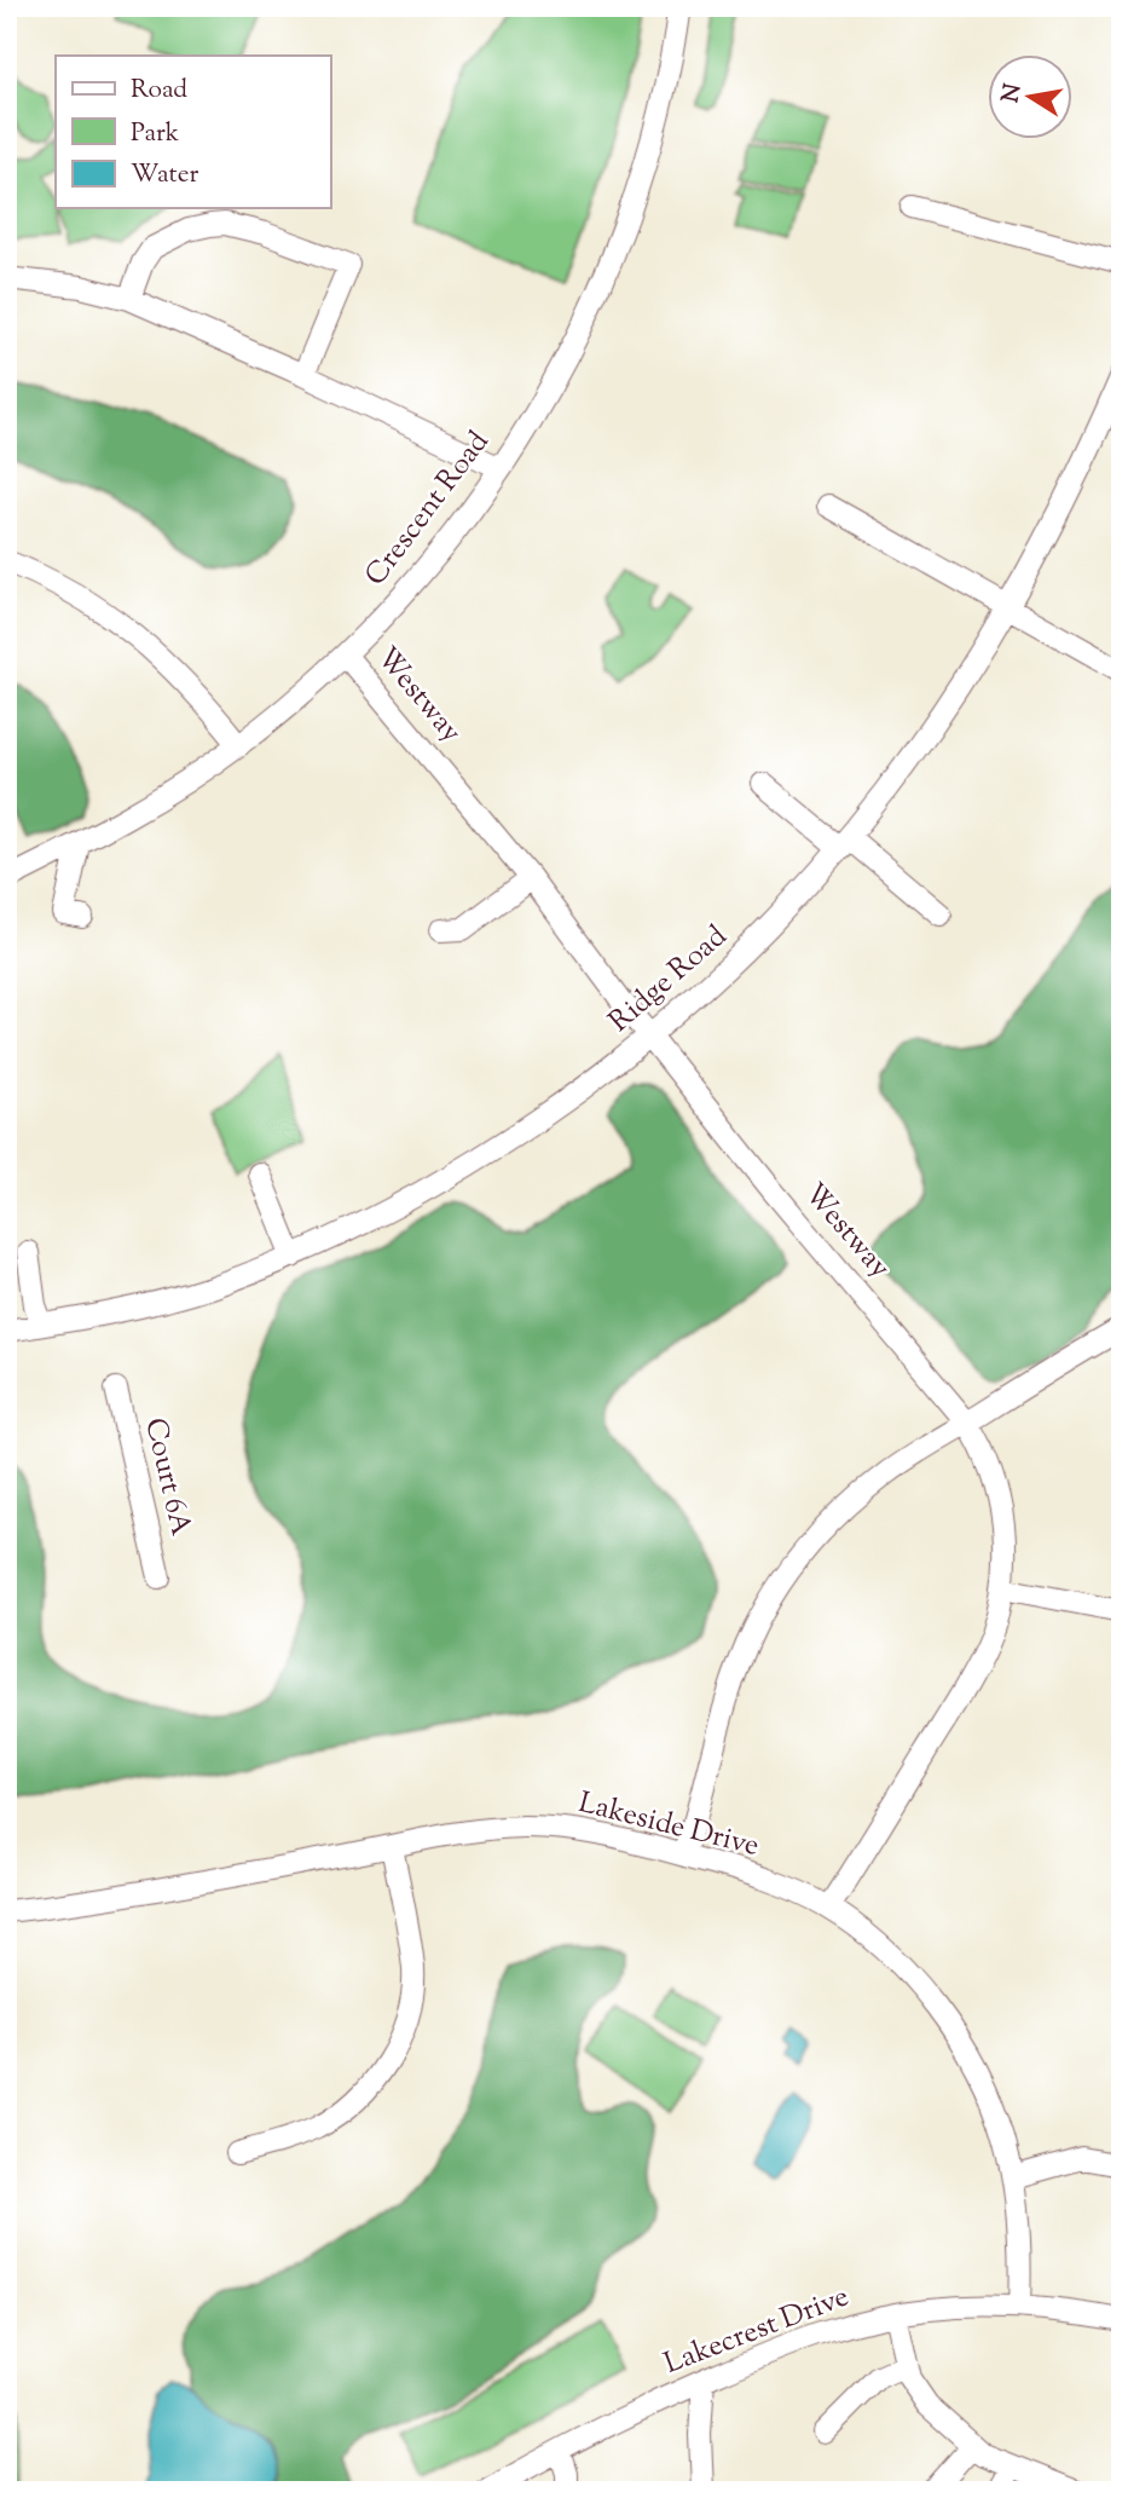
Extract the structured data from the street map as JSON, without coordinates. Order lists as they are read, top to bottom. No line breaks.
{"streets":{"street":["Crescent Road","Westway","Ridge Road","Court 6A","Lakeside Drive","Lakecrest Drive"]},"crossings":[["Crescent Road","Westway"],["Westway","Ridge Road"],["Westway","Lakeside Drive"],["Lakeside Drive","Lakecrest Drive"]],"legend":["Road","Park","Water"],"north":"left"}
